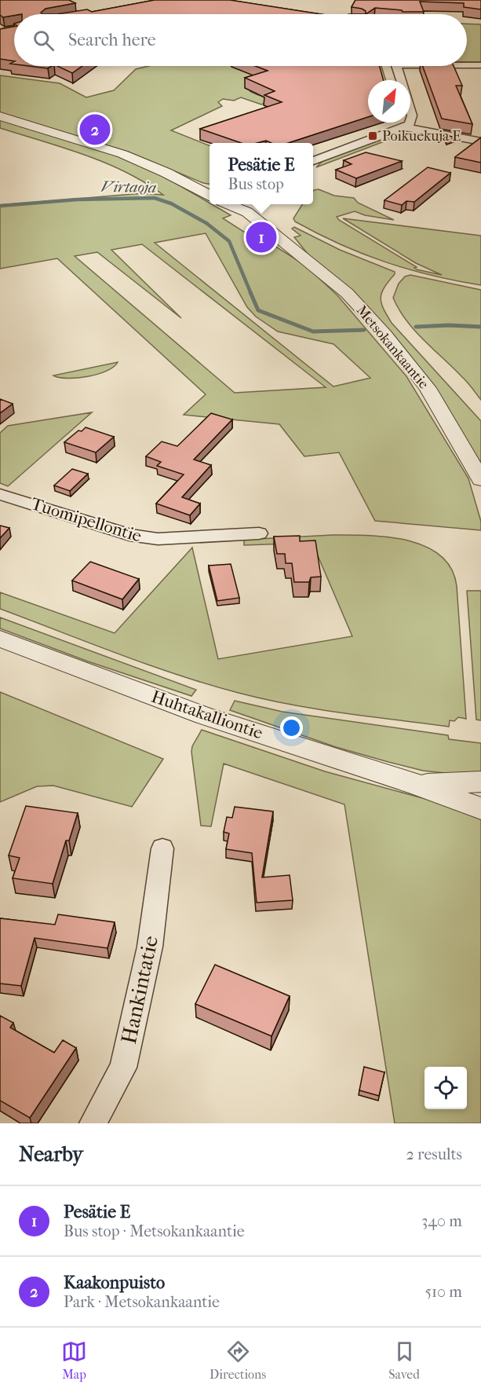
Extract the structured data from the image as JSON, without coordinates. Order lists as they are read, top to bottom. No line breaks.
{"streets":{"street":["Metsokankaantie","Tuomipellontie","Huhtakalliontie","Hankintatie"]},"water":["Virtaoja"],"places":{"transit":["Poikuekuja E"]},"north":"top right","page":{"search":"Search here","pins":["2","1"],"popup":["Pesätie E","Bus stop"],"heading":["Nearby","2 results"],"list":[{"mark":"1","name":"Pesätie E","note":"Bus stop · Metsokankaantie","value":"340 m"},{"mark":"2","name":"Kaakonpuisto","note":"Park · Metsokankaantie","value":"510 m"}],"nav":["Map","Directions","Saved"]}}
